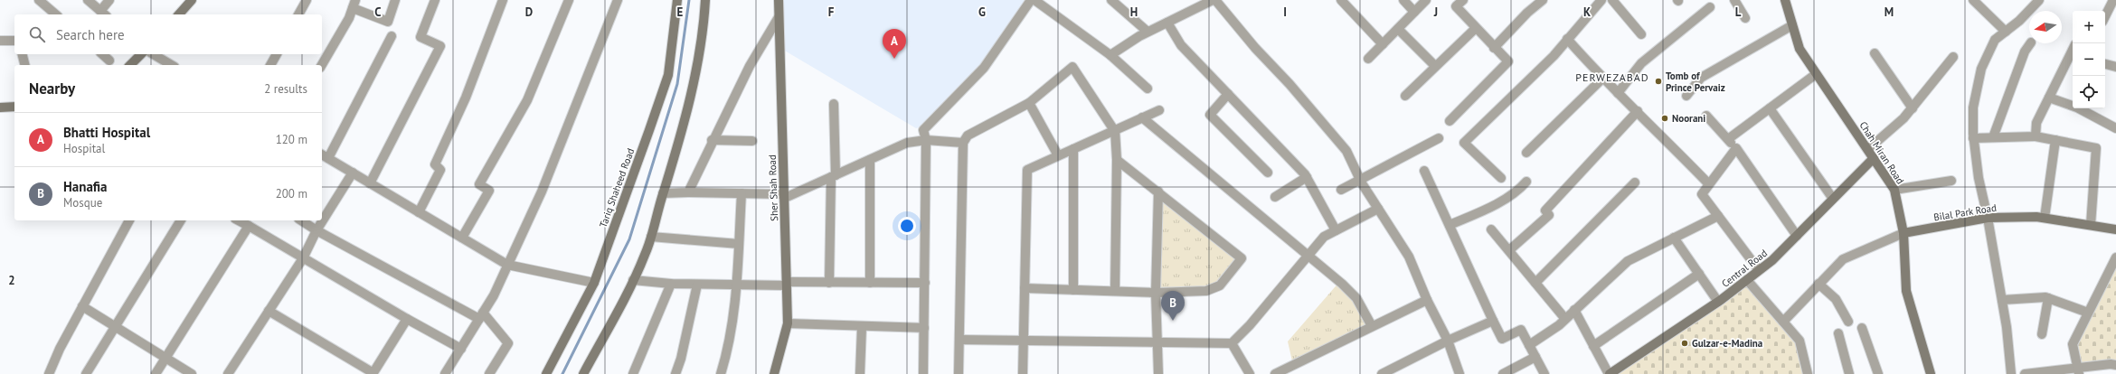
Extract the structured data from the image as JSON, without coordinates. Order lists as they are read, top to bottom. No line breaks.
{"streets":{"main road":["Chah Miran Road","Tariq Shaheed Road","Sher Shah Road","Bilal Park Road","Central Road"]},"crossings":[["Chah Miran Road","Bilal Park Road"],["Chah Miran Road","Central Road"]],"districts":["PERWEZABAD"],"places":["Tomb of Prince Pervaiz","Noorani","Gulzar-e-Madina"],"north":"left","page":{"map_buttons":["+","−"],"search":"Search here","pins":["A","B"],"heading":["Nearby","2 results"],"list":[{"mark":"A","name":"Bhatti Hospital","note":"Hospital","value":"120 m"},{"mark":"B","name":"Hanafia","note":"Mosque","value":"200 m"}]},"grid":{"columns":["C","D","E","F","G","H","I","J","K","L","M"],"rows":["2"]}}
